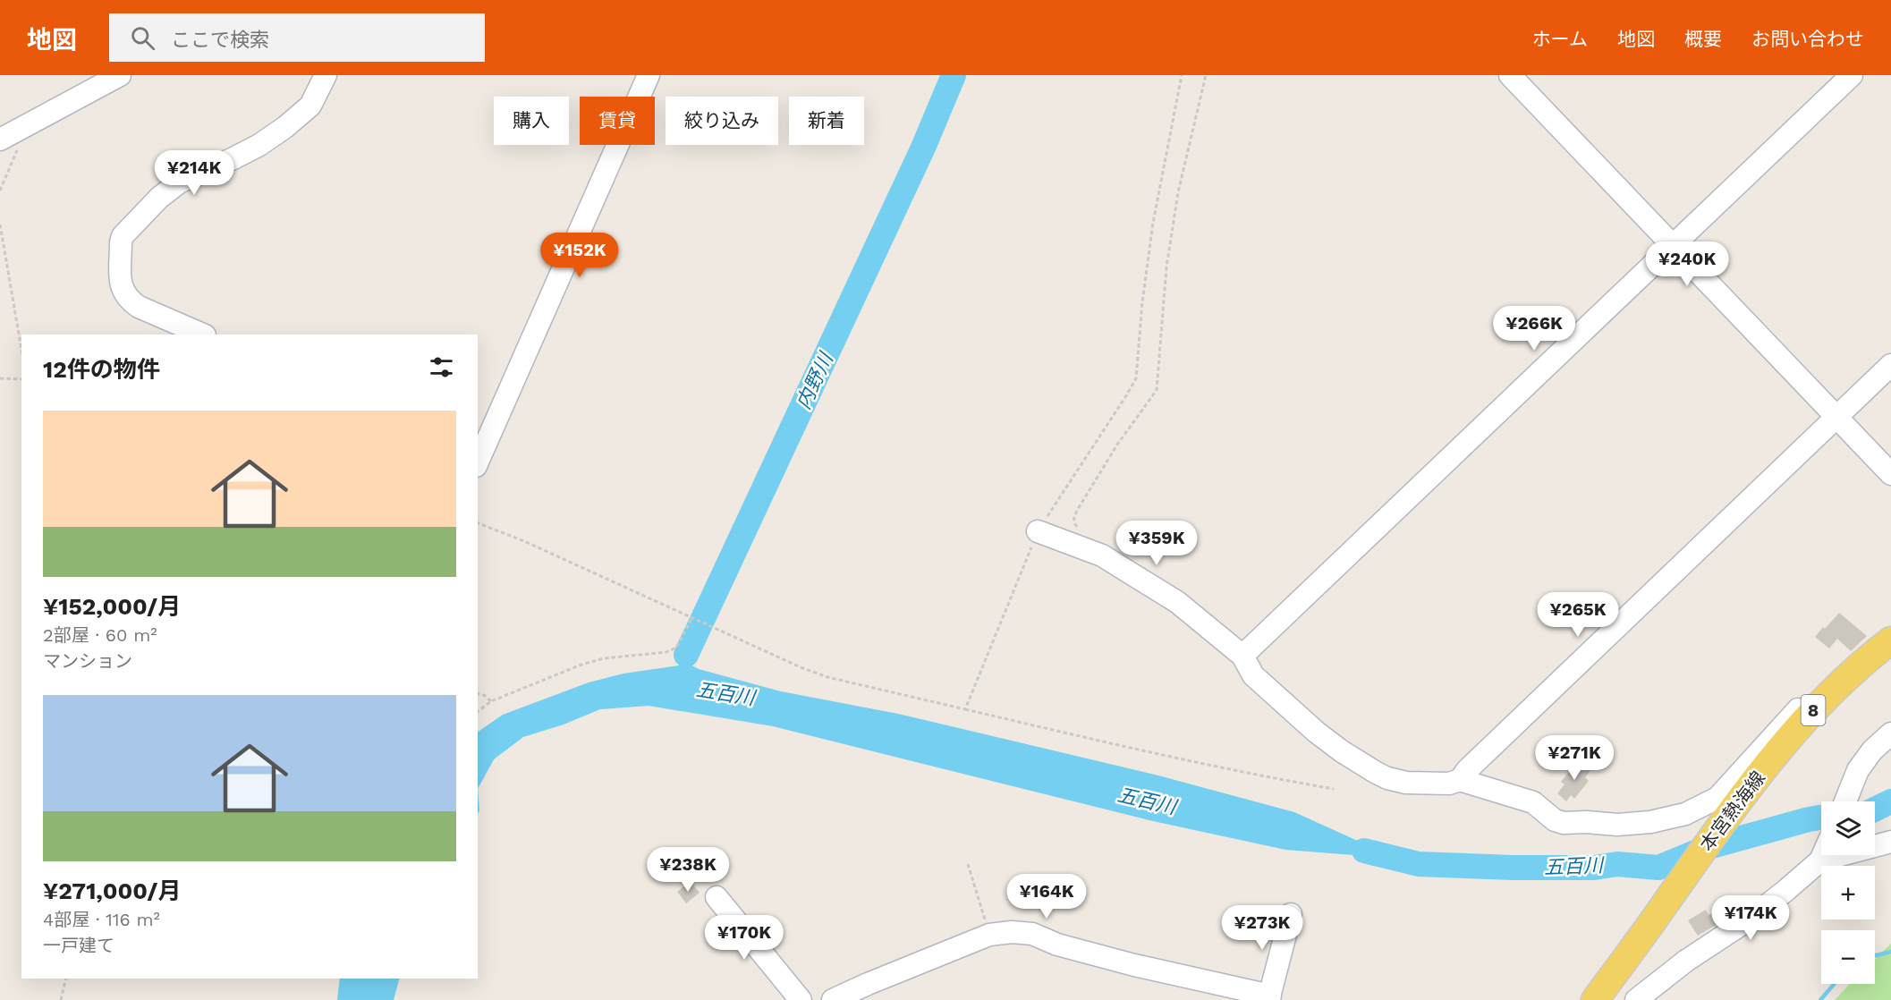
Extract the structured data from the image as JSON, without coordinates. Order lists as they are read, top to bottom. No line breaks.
{"streets":{"main road":["8","本宮熱海線"]},"water":["内野川","五百川"],"page":{"header":"地図","search":"ここで検索","nav":["ホーム","地図","概要","お問い合わせ"],"chip":["購入","賃貸","絞り込み","新着"],"price":["¥214K","¥152K","¥240K","¥266K","¥359K","¥265K","¥271K","¥238K","¥164K","¥174K","¥273K","¥170K"],"heading":"12件の物件","list":[{"name":"¥152,000/月","note":"2部屋 · 60 m² · マンション"},{"name":"¥271,000/月","note":"4部屋 · 116 m² · 一戸建て"}],"map_buttons":["+","−"]}}
